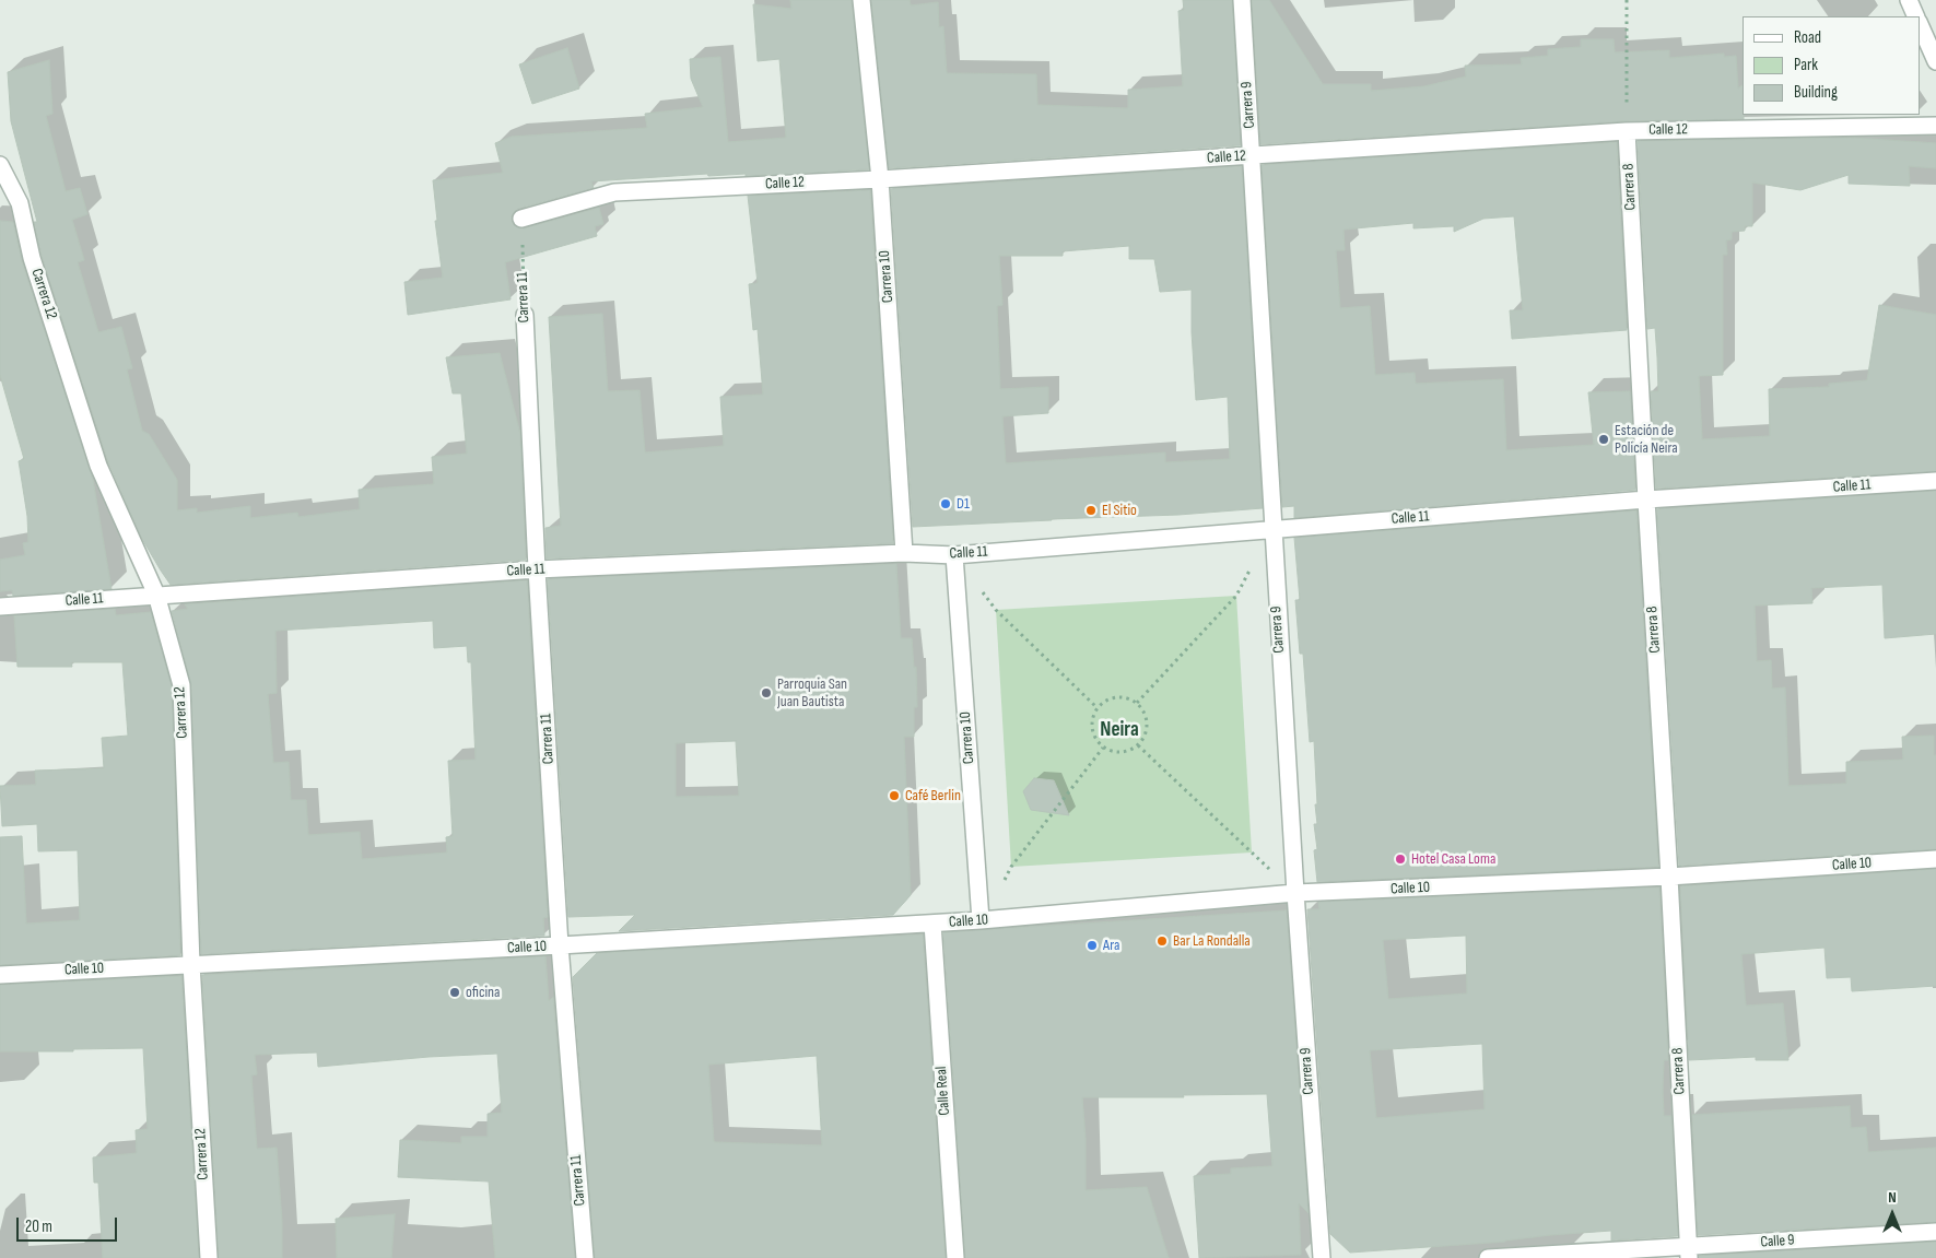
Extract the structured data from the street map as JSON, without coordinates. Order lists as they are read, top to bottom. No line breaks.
{"streets":{"street":["Carrera 9","Calle 12","Carrera 8","Carrera 10","Carrera 12","Carrera 11","Calle 11","Calle 10","Calle Real","Calle 9"]},"crossings":[["Carrera 9","Calle 12"],["Carrera 9","Calle 11"],["Carrera 9","Calle 10"],["Calle 12","Carrera 8"],["Calle 12","Carrera 10"],["Calle 12","Carrera 11"],["Carrera 8","Calle 11"],["Carrera 8","Calle 10"],["Carrera 8","Calle 9"],["Carrera 10","Calle 11"],["Carrera 10","Calle 10"],["Carrera 12","Calle 11"],["Carrera 12","Calle 10"],["Carrera 11","Calle 11"],["Carrera 11","Calle 10"],["Calle 10","Calle Real"]],"districts":["Neira"],"places":["Estación de Policía Neira","D1","El Sitio","Parroquia San Juan Bautista","Café Berlin","Hotel Casa Loma","Bar La Rondalla","Ara","oficina"],"legend":["Road","Park","Building"],"scale_bar":"20 m","north":"top"}
